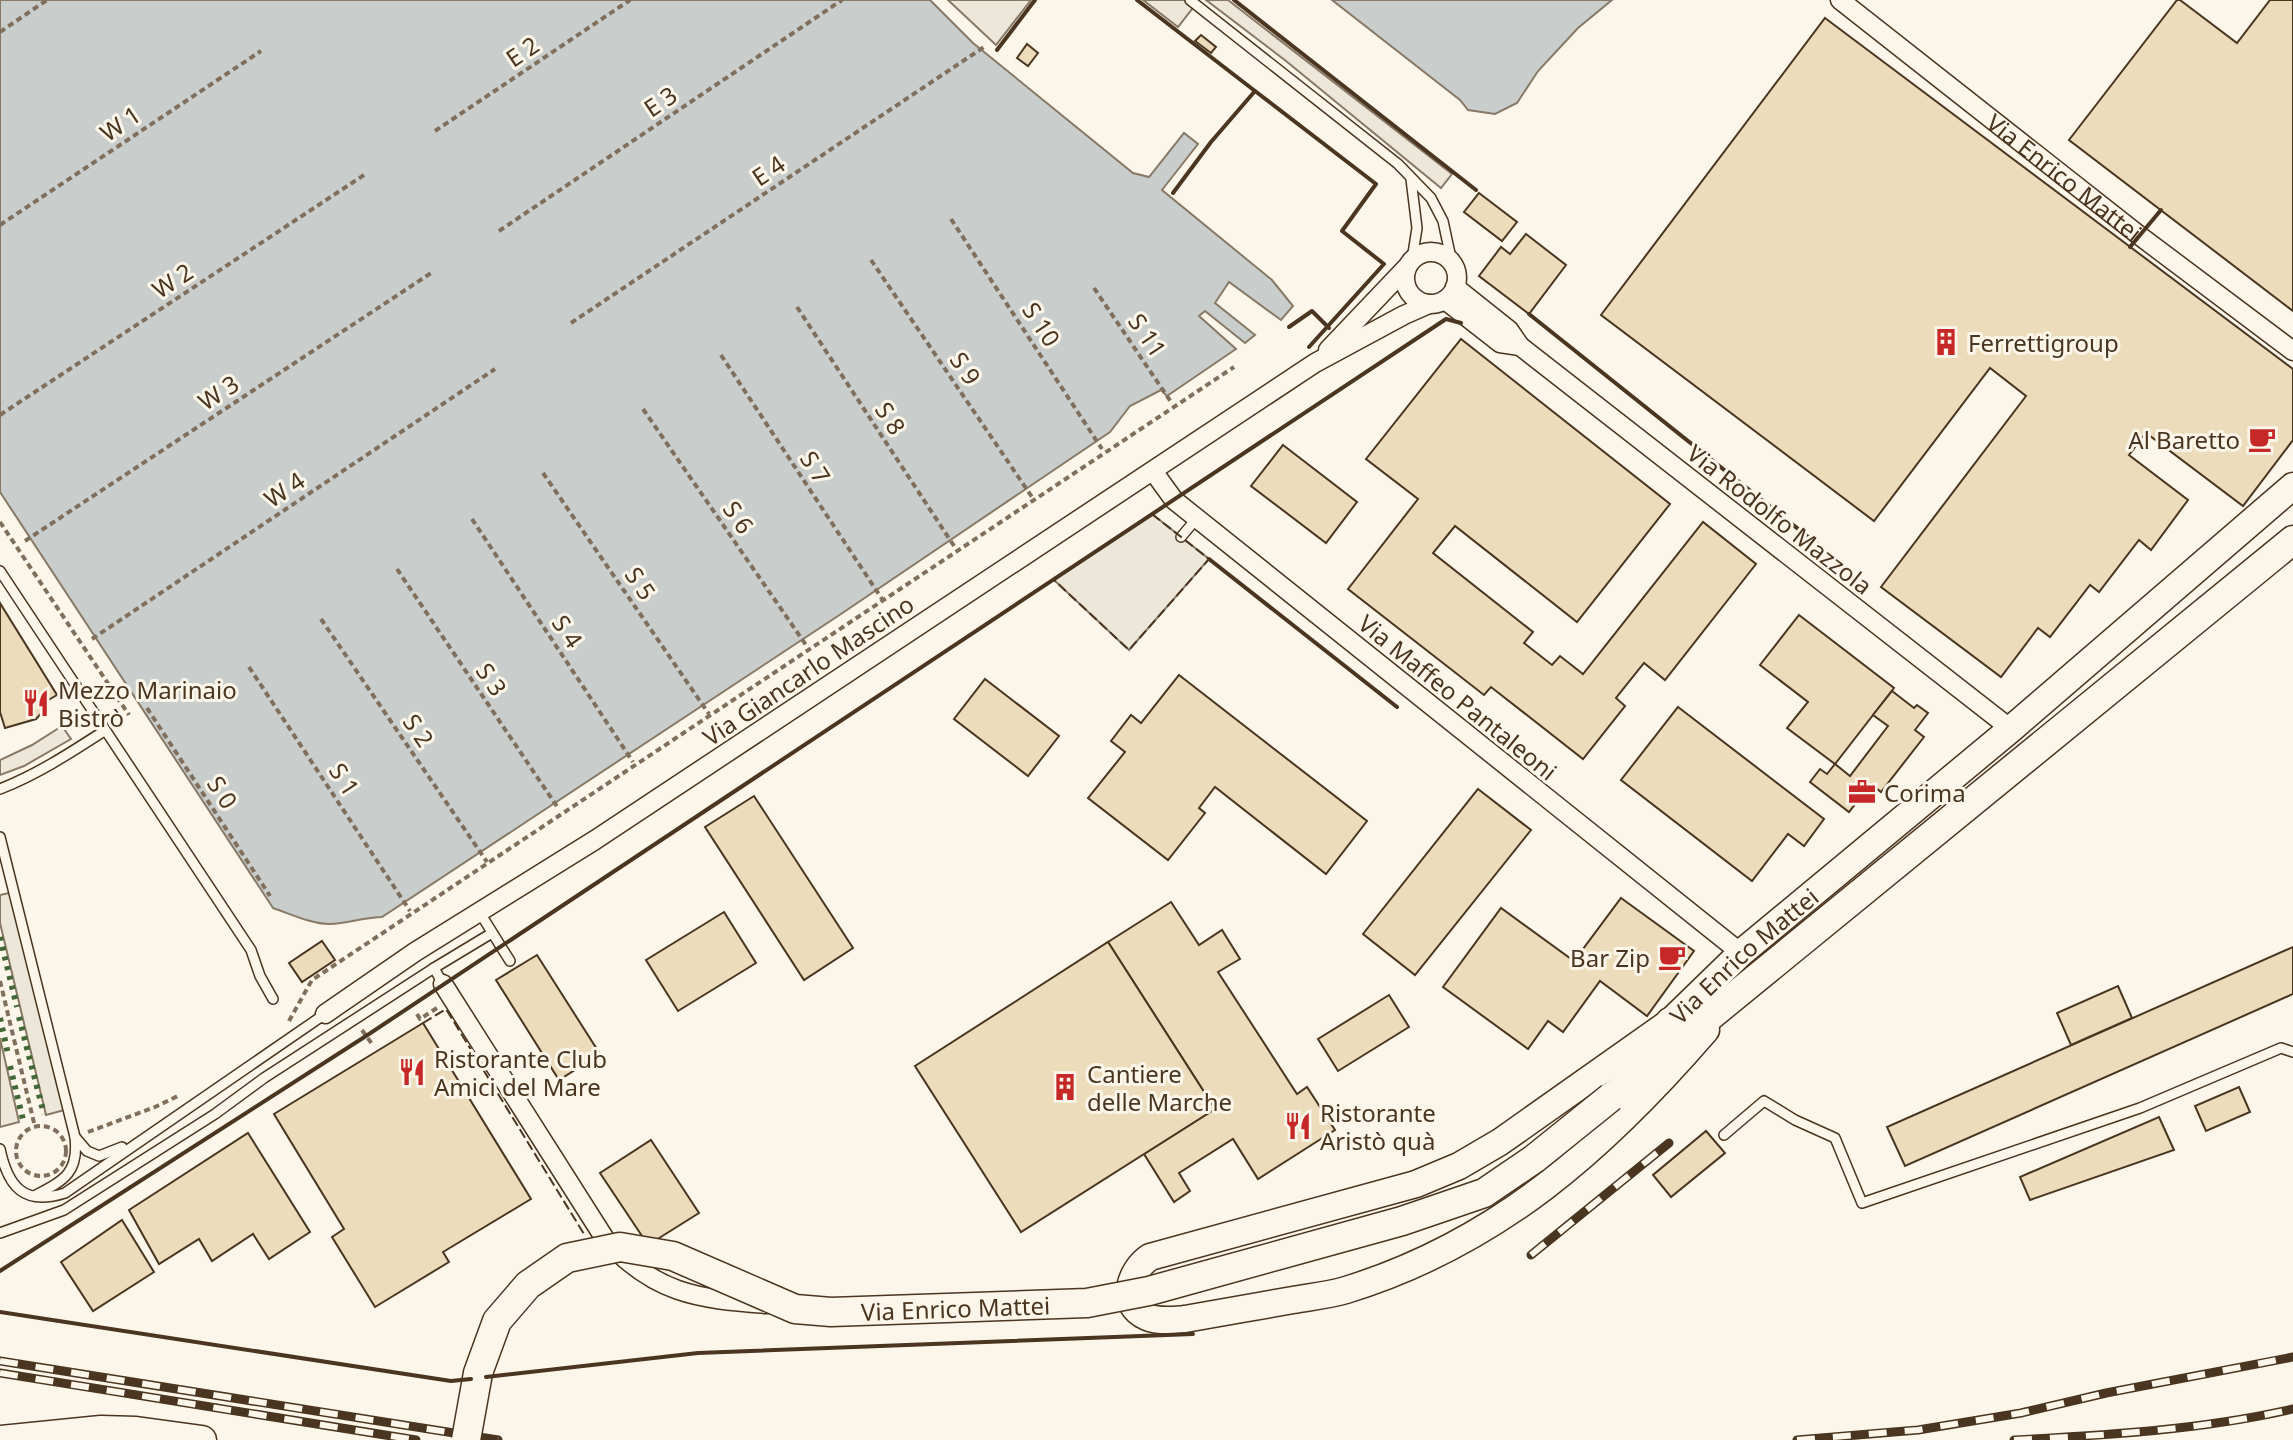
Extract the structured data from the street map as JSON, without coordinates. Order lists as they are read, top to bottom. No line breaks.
{"streets":{"main road":["Via Enrico Mattei"],"street":["Via Rodolfo Mazzola","Via Giancarlo Mascino","Via Maffeo Pantaleoni"],"path":["E 2","E 3","W 1","E 4","W 2","S 10","S 11","S 9","W 3","S 8","S 7","W 4","S 6","S 5","S 4","S 3","S 2","S 1","S 0"]},"crossings":[["Via Enrico Mattei","Via Rodolfo Mazzola"],["Via Enrico Mattei","Via Maffeo Pantaleoni"],["Via Rodolfo Mazzola","Via Giancarlo Mascino"],["Via Giancarlo Mascino","Via Maffeo Pantaleoni"]],"places":{"building":["Ferrettigroup","Cantiere delle Marche"],"cafe":["Al Baretto","Bar Zip"],"restaurant":["Mezzo Marinaio Bistrò","Ristorante Club Amici del Mare","Ristorante Aristò quà"],"office":["Corima"]}}
